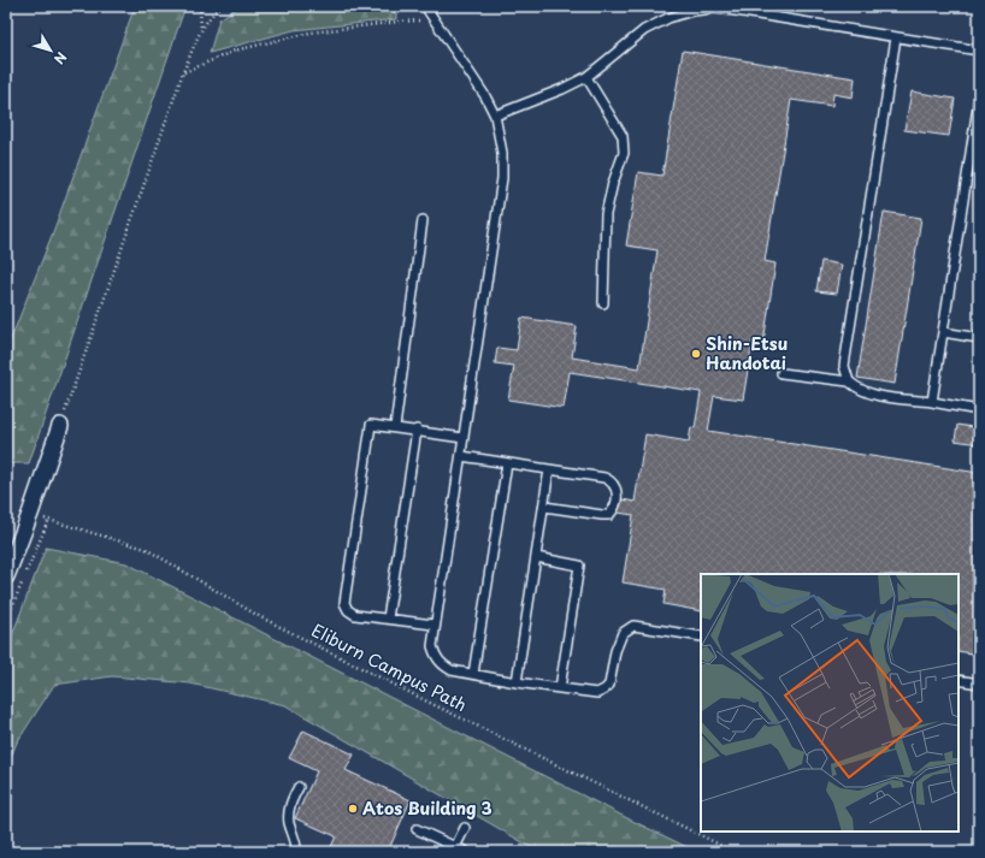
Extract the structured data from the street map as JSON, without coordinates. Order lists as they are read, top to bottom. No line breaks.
{"streets":{"path":["Eliburn Campus Path"]},"places":["Shin-Etsu Handotai","Atos Building 3"],"north":"bottom right"}
